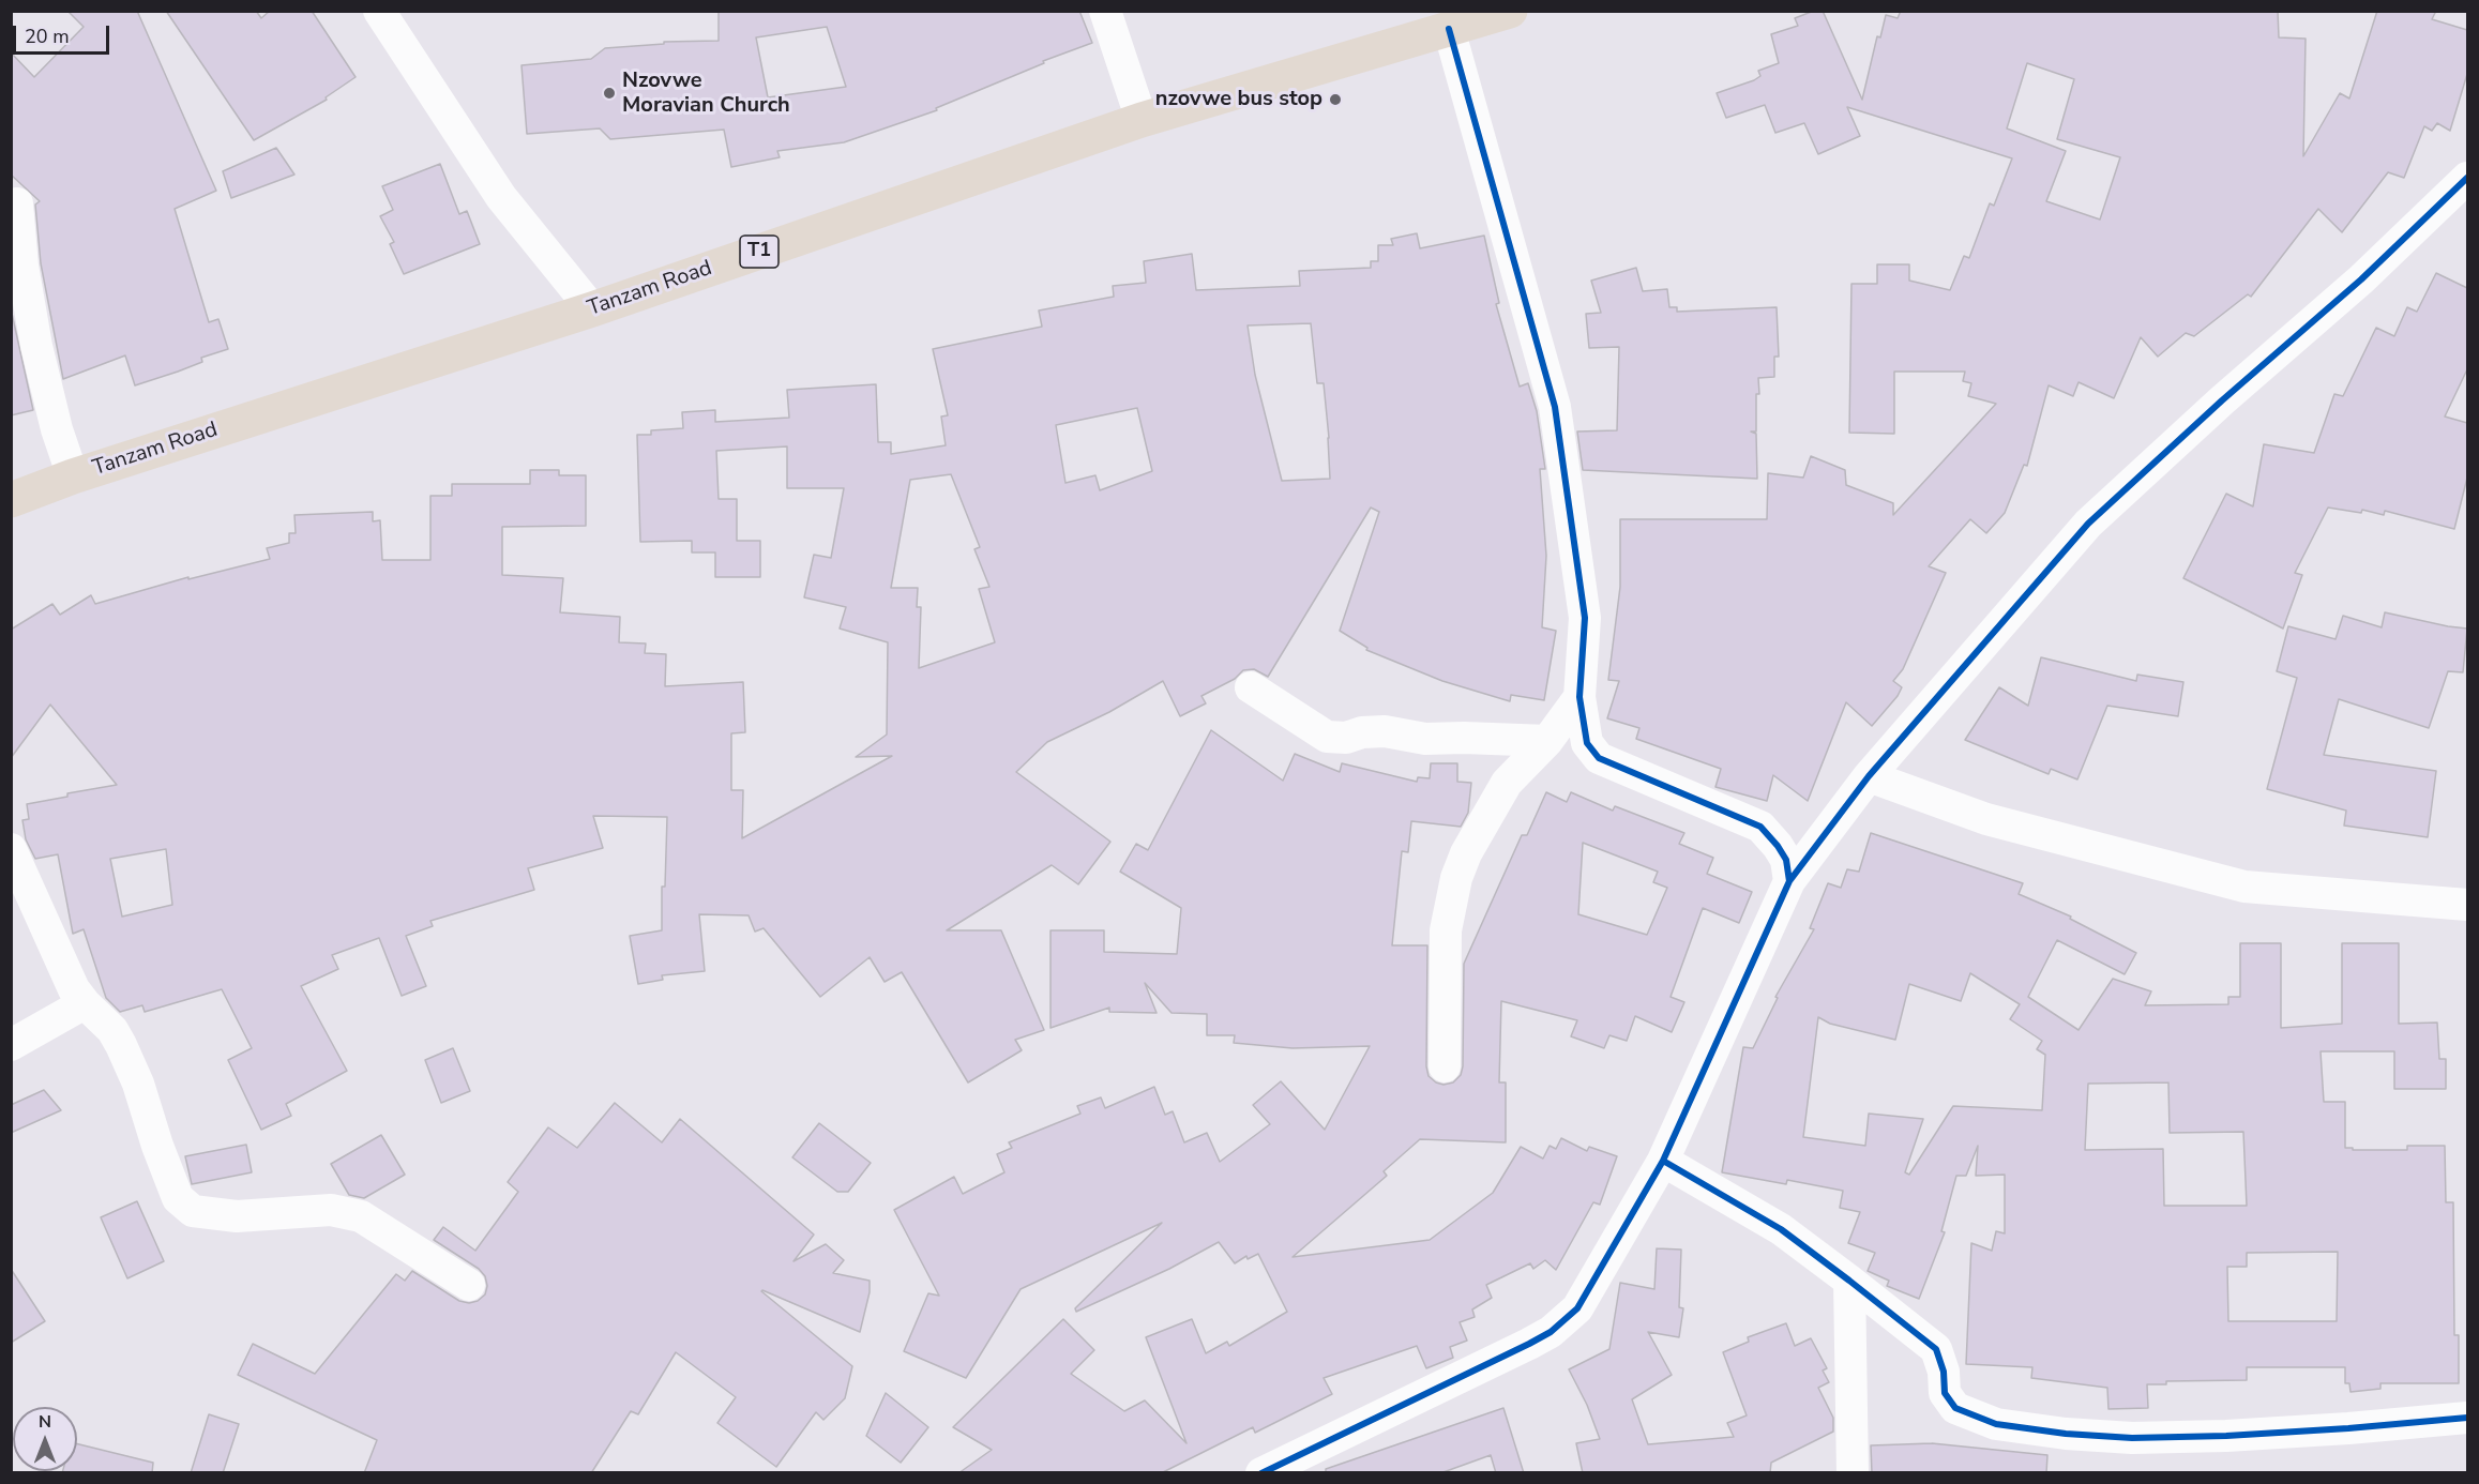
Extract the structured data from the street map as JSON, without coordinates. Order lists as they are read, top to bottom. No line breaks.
{"streets":{"highway":["T1","Tanzam Road"]},"places":["Nzovwe Moravian Church","nzovwe bus stop"],"scale_bar":"20 m","north":"top"}
